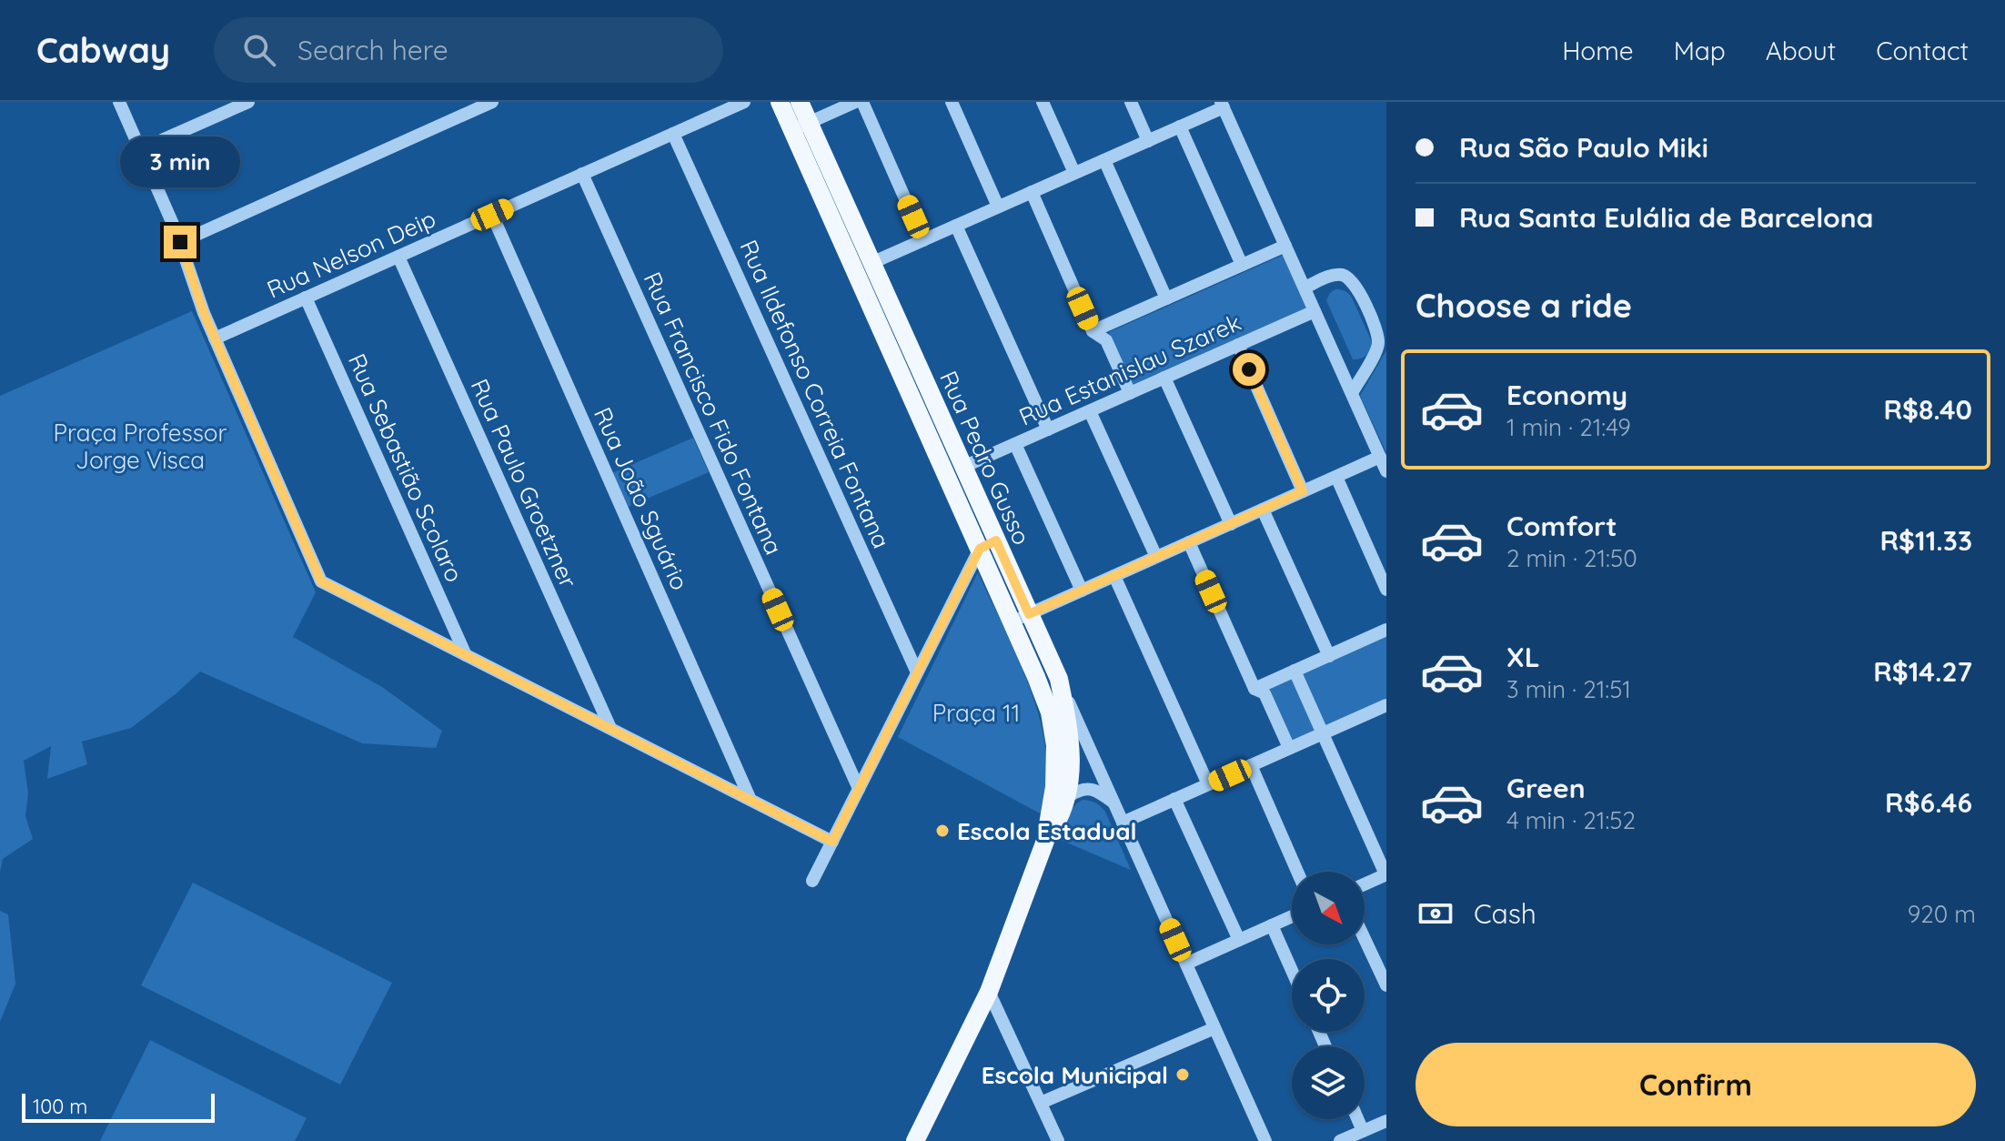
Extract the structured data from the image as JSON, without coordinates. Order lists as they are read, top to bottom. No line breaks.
{"streets":{"main road":["Rua Pedro Gusso"],"street":["Rua Nelson Deip","Rua Estanislau Szarek","Rua Ildefonso Correia Fontana","Rua Francisco Fido Fontana","Rua Sebastião Scolaro","Rua Paulo Groetzner","Rua João Sguário"]},"crossings":[["Rua Nelson Deip","Rua Ildefonso Correia Fontana"],["Rua Nelson Deip","Rua Francisco Fido Fontana"],["Rua Nelson Deip","Rua Sebastião Scolaro"],["Rua Nelson Deip","Rua Paulo Groetzner"],["Rua Nelson Deip","Rua João Sguário"],["Rua Estanislau Szarek","Rua Pedro Gusso"]],"parks":["Praça Professor Jorge Visca","Praça 11"],"places":["Escola Estadual","Escola Municipal"],"scale_bar":"100 m","north":"bottom right","page":{"header":"Cabway","search":"Search here","nav":["Home","Map","About","Contact"],"banner":["Rua São Paulo Miki","Rua Santa Eulália de Barcelona"],"bubble":"3 min","heading":"Choose a ride","list":[{"name":"Economy","note":"1 min · 21:49","value":"R$8.40"},{"name":"Comfort","note":"2 min · 21:50","value":"R$11.33"},{"name":"XL","note":"3 min · 21:51","value":"R$14.27"},{"name":"Green","note":"4 min · 21:52","value":"R$6.46"}],"pay":["Cash","920 m"],"buttons":"Confirm","scale":"100 m"}}
